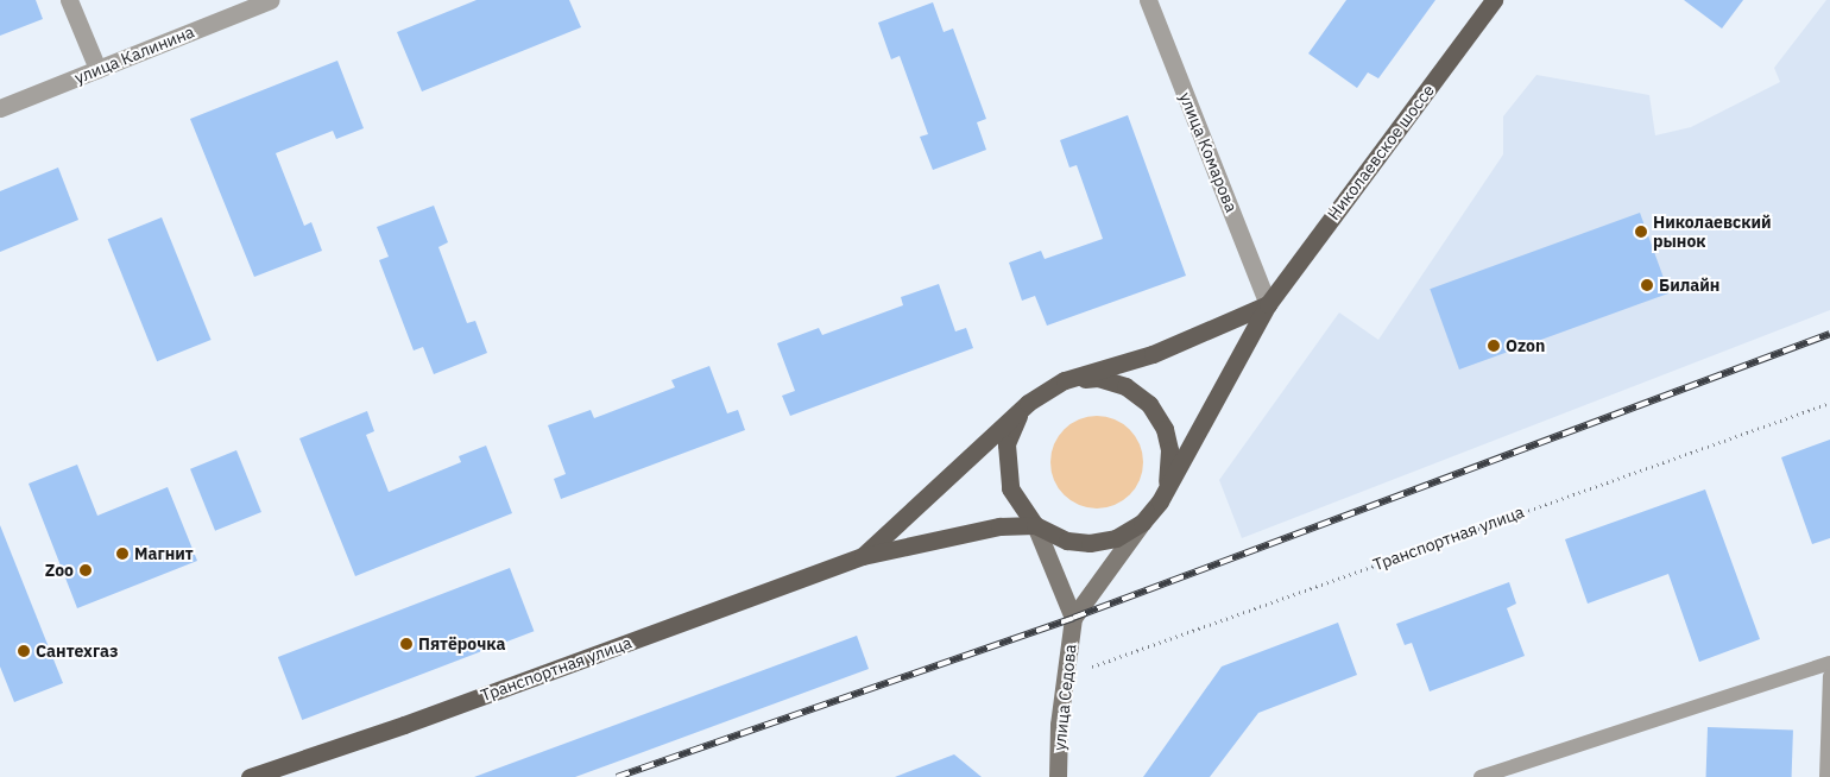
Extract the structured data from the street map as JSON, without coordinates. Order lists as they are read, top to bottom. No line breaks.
{"streets":{"main road":["Николаевское шоссе","Транспортная улица","улица Седова"],"street":["улица Калинина","улица Комарова"]},"crossings":[["улица Комарова","Николаевское шоссе"],["Николаевское шоссе","улица Седова"],["Транспортная улица","улица Седова"]],"places":["Николаевский рынок","Билайн","Ozon","Магнит","Zoo","Пятёрочка","Сантехгаз"]}
